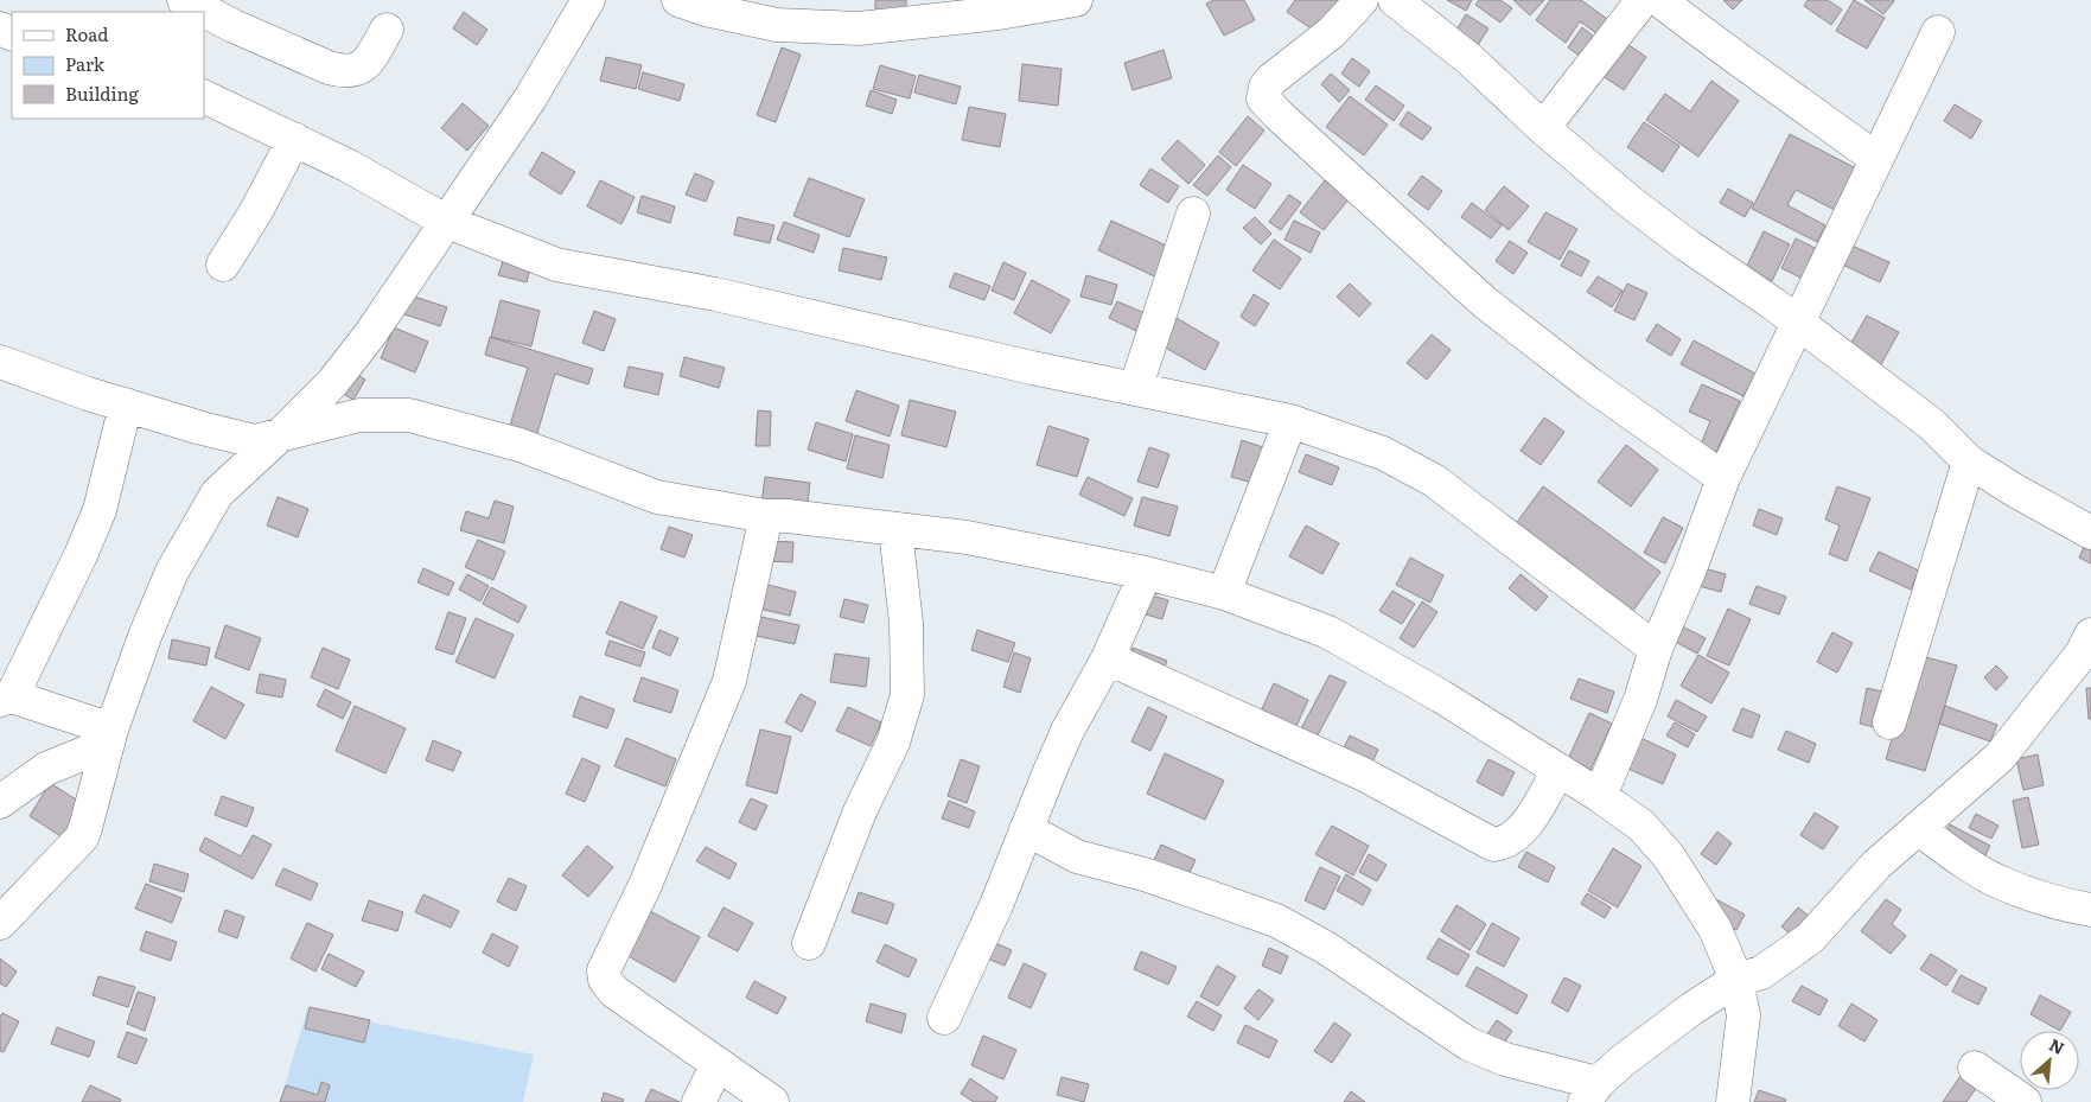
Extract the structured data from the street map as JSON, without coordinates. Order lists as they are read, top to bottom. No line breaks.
{"legend":["Road","Park","Building"],"north":"top right"}
